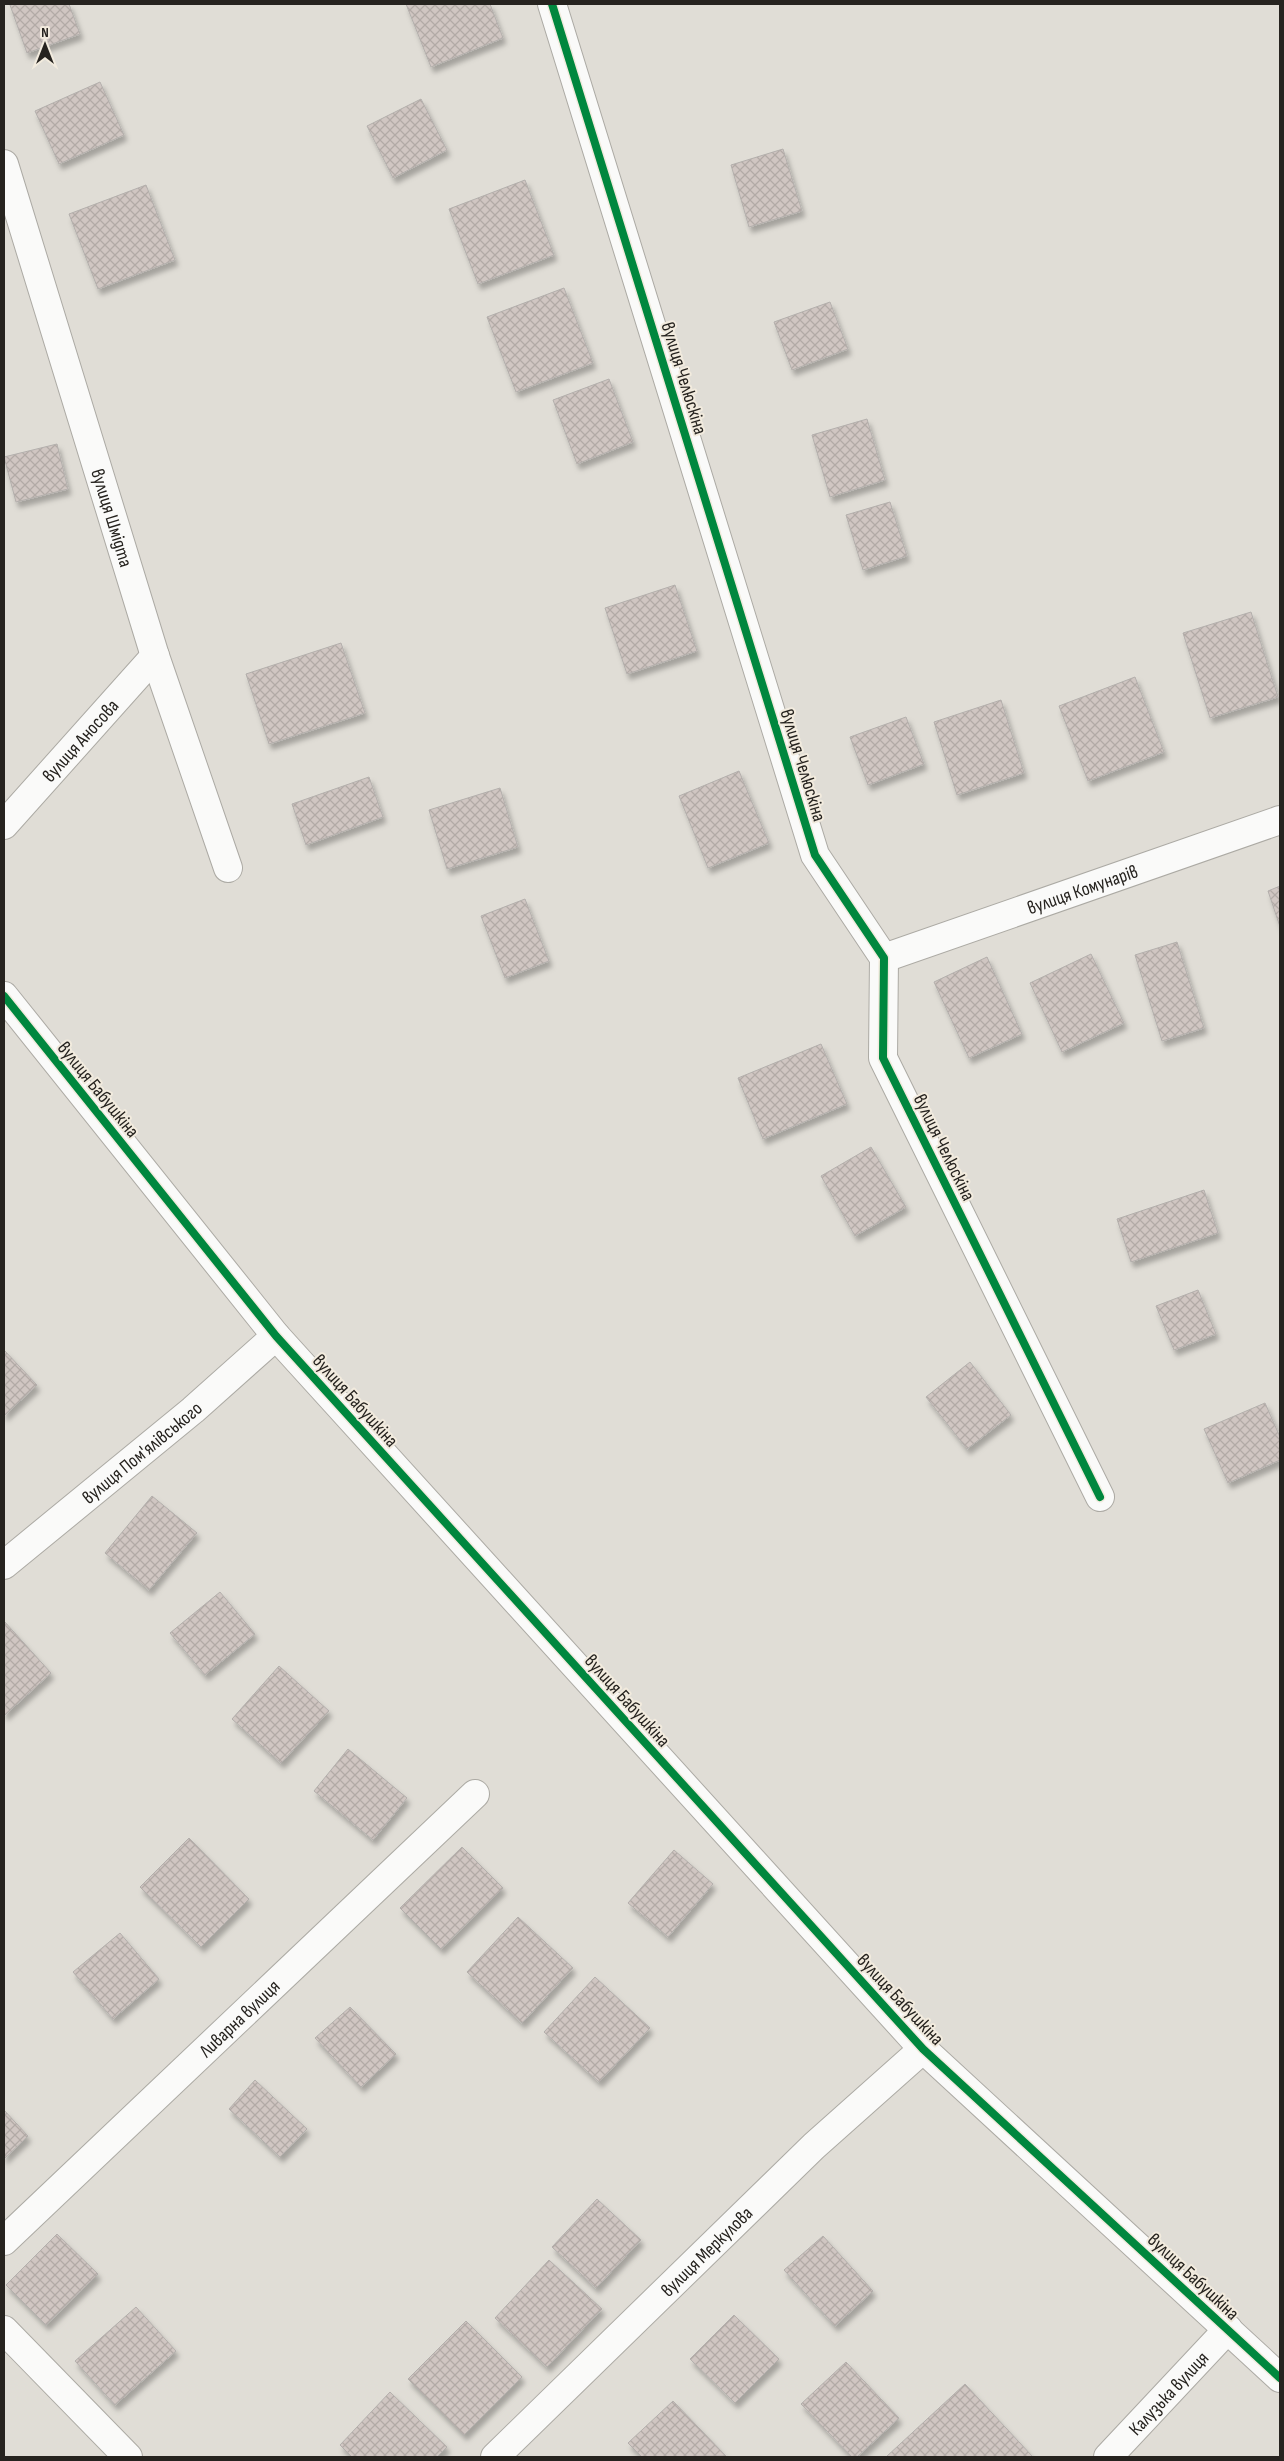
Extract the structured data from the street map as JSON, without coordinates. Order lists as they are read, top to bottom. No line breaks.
{"streets":{"street":["вулиця Челюскіна","вулиця Шмідта","вулиця Аносова","вулиця Комунарів","вулиця Бабушкіна","вулиця Пом'ялівського","Ливарна вулиця","вулиця Меркулова","Калузька вулиця"]},"crossings":[["вулиця Челюскіна","вулиця Комунарів"],["вулиця Шмідта","вулиця Аносова"],["вулиця Бабушкіна","вулиця Пом'ялівського"],["вулиця Бабушкіна","вулиця Меркулова"],["вулиця Бабушкіна","Калузька вулиця"]],"north":"top"}
